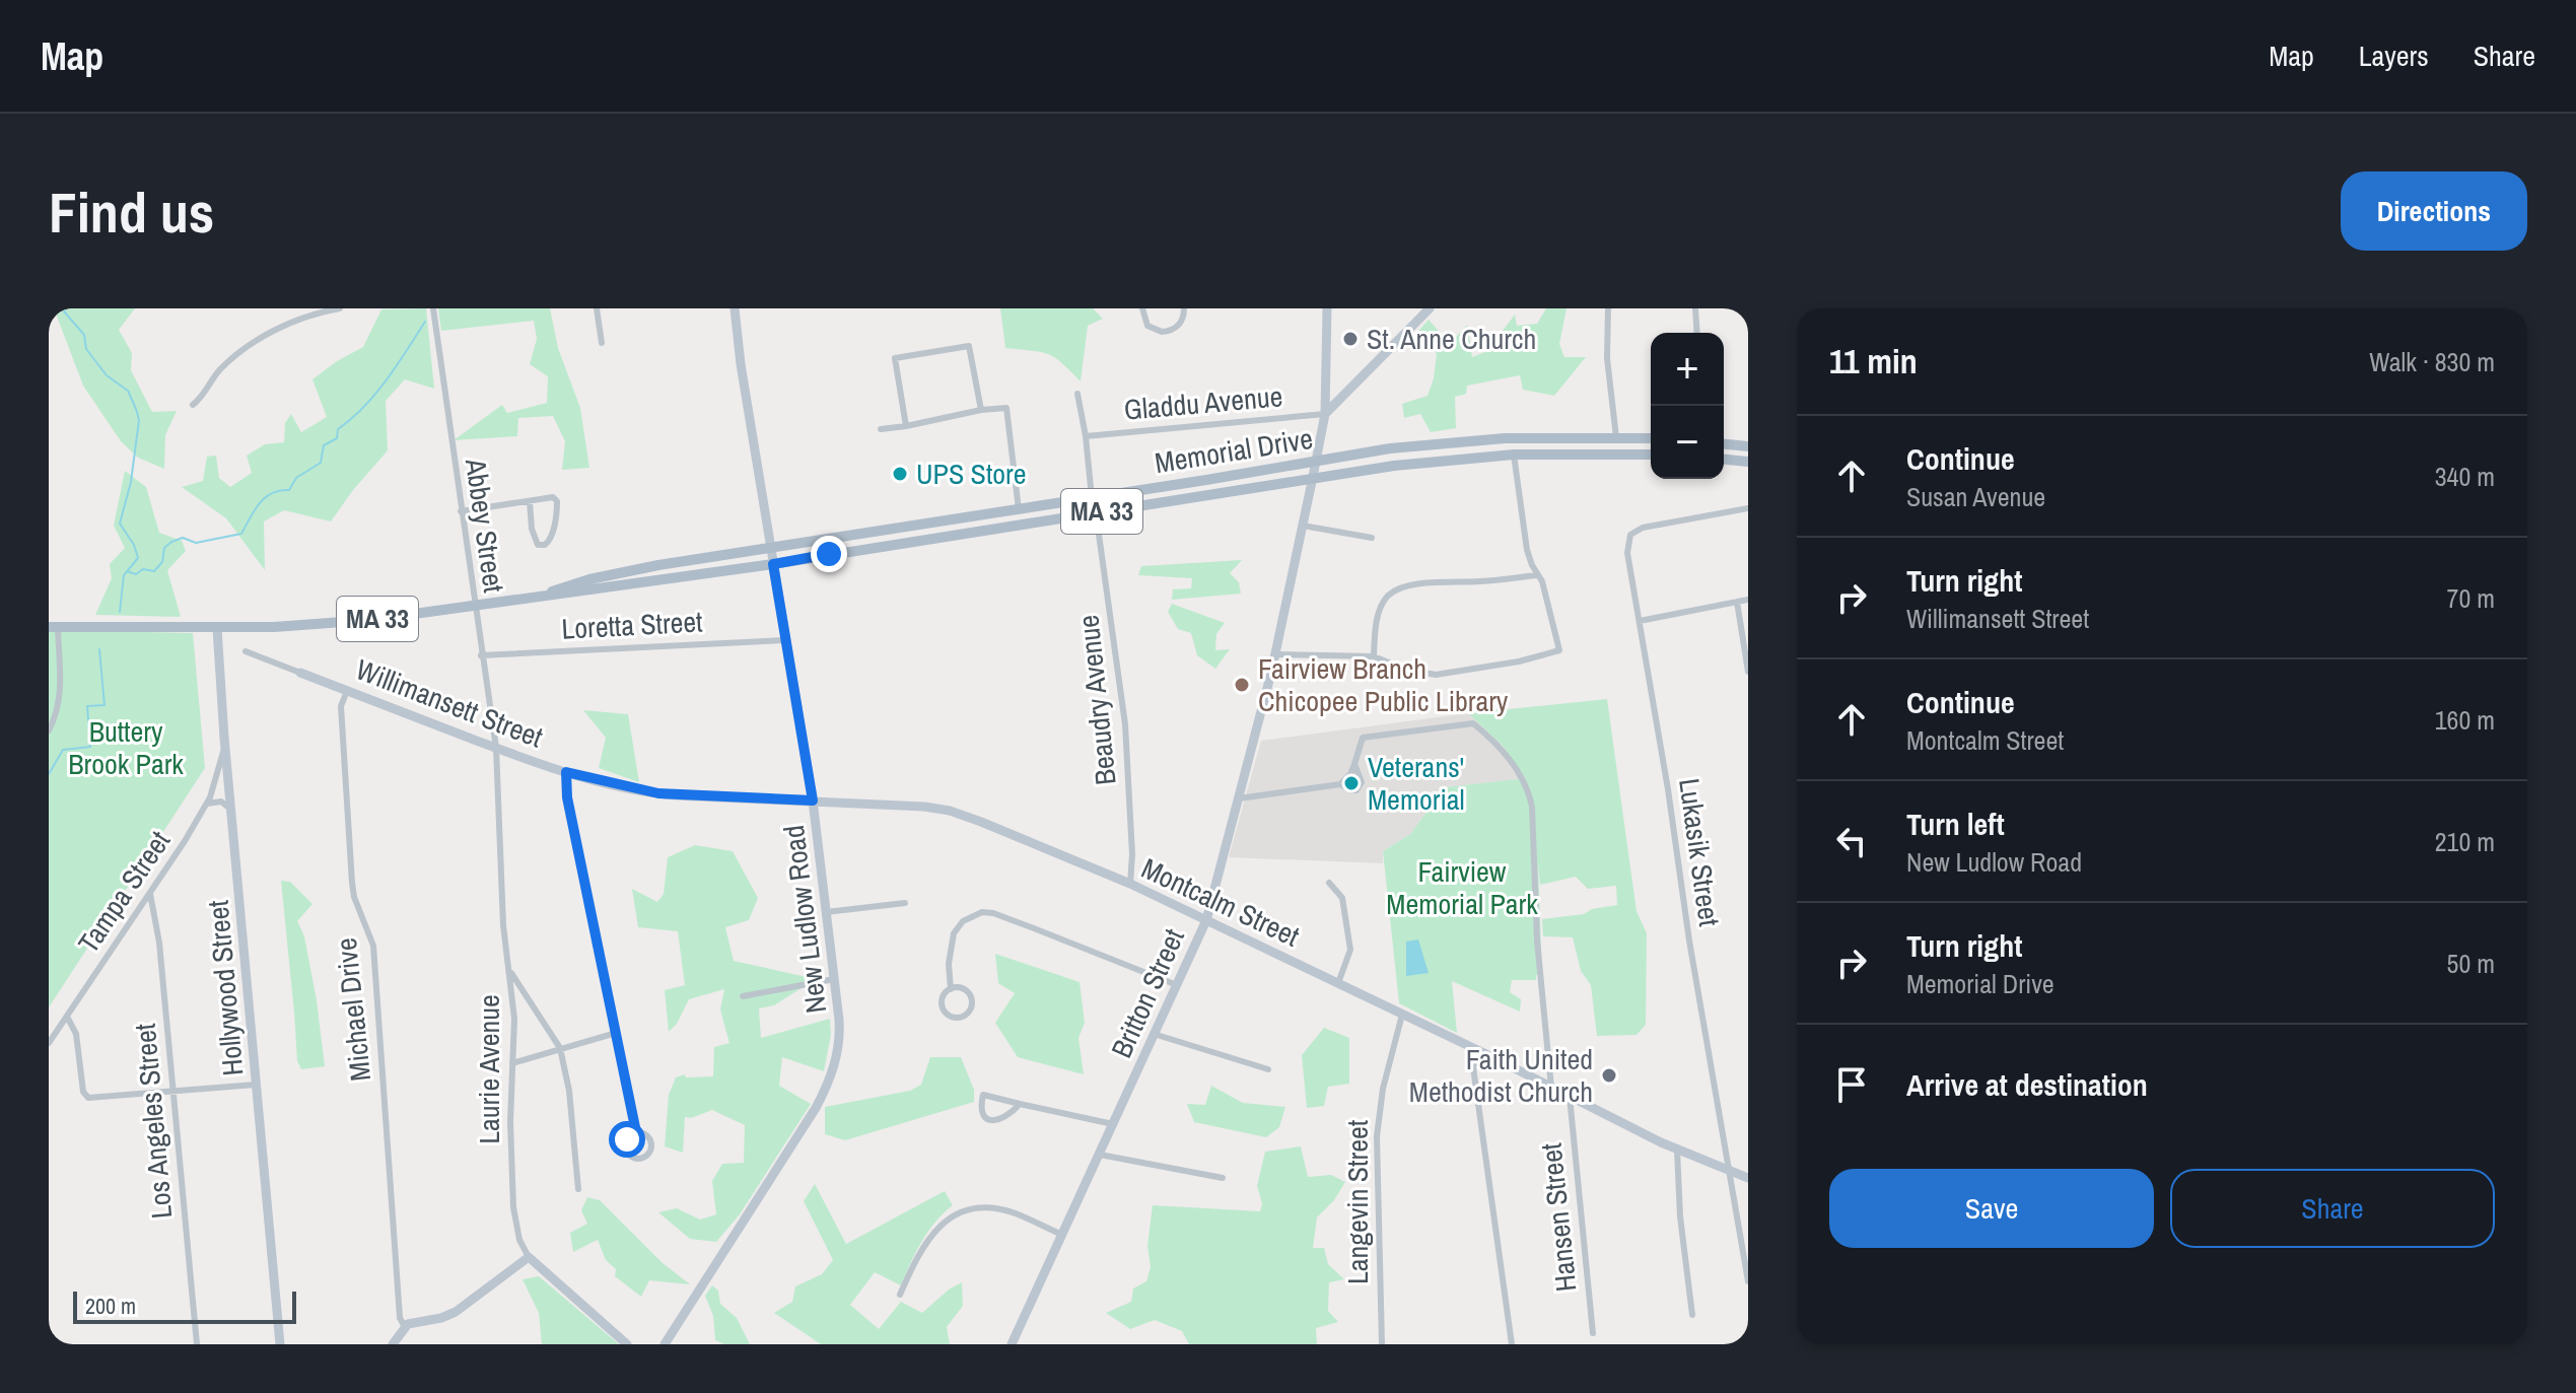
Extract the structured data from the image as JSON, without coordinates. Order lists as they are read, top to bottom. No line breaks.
{"streets":{"main road":["Memorial Drive","MA 33"],"street":["Gladdu Avenue","Abbey Street","Loretta Street","Beaudry Avenue","Willimansett Street","Lukasik Street","Tampa Street","Montcalm Street","New Ludlow Road","Hollywood Street","Britton Street","Michael Drive","Laurie Avenue","Los Angeles Street","Langevin Street","Hansen Street"]},"crossings":[["Gladdu Avenue","Britton Street"],["Memorial Drive","MA 33"],["Memorial Drive","Abbey Street"],["Memorial Drive","Beaudry Avenue"],["Memorial Drive","New Ludlow Road"],["Memorial Drive","Hollywood Street"],["Memorial Drive","Britton Street"],["MA 33","Hollywood Street"],["Abbey Street","Loretta Street"],["Abbey Street","Willimansett Street"],["Abbey Street","Laurie Avenue"],["Loretta Street","New Ludlow Road"],["Beaudry Avenue","Montcalm Street"],["Willimansett Street","Montcalm Street"],["Willimansett Street","Michael Drive"],["Willimansett Street","Laurie Avenue"],["Lukasik Street","Montcalm Street"],["Tampa Street","Hollywood Street"],["Tampa Street","Los Angeles Street"],["Montcalm Street","New Ludlow Road"],["Montcalm Street","Britton Street"],["Montcalm Street","Langevin Street"],["Montcalm Street","Hansen Street"]],"parks":["Buttery Brook Park","Fairview Memorial Park"],"places":["St. Anne Church","UPS Store","Fairview Branch Chicopee Public Library","Veterans' Memorial","Faith United Methodist Church"],"scale_bar":"200 m","page":{"header":"Map","nav":["Map","Layers","Share"],"buttons":["Directions",["Save","Share"]],"title":"Find us","heading":["11 min","Walk · 830 m"],"map_buttons":["+","−"],"list":[["Continue","Susan Avenue","340 m"],["Turn right","Willimansett Street","70 m"],["Continue","Montcalm Street","160 m"],["Turn left","New Ludlow Road","210 m"],["Turn right","Memorial Drive","50 m"],"Arrive at destination"],"scale":"200 m"}}
